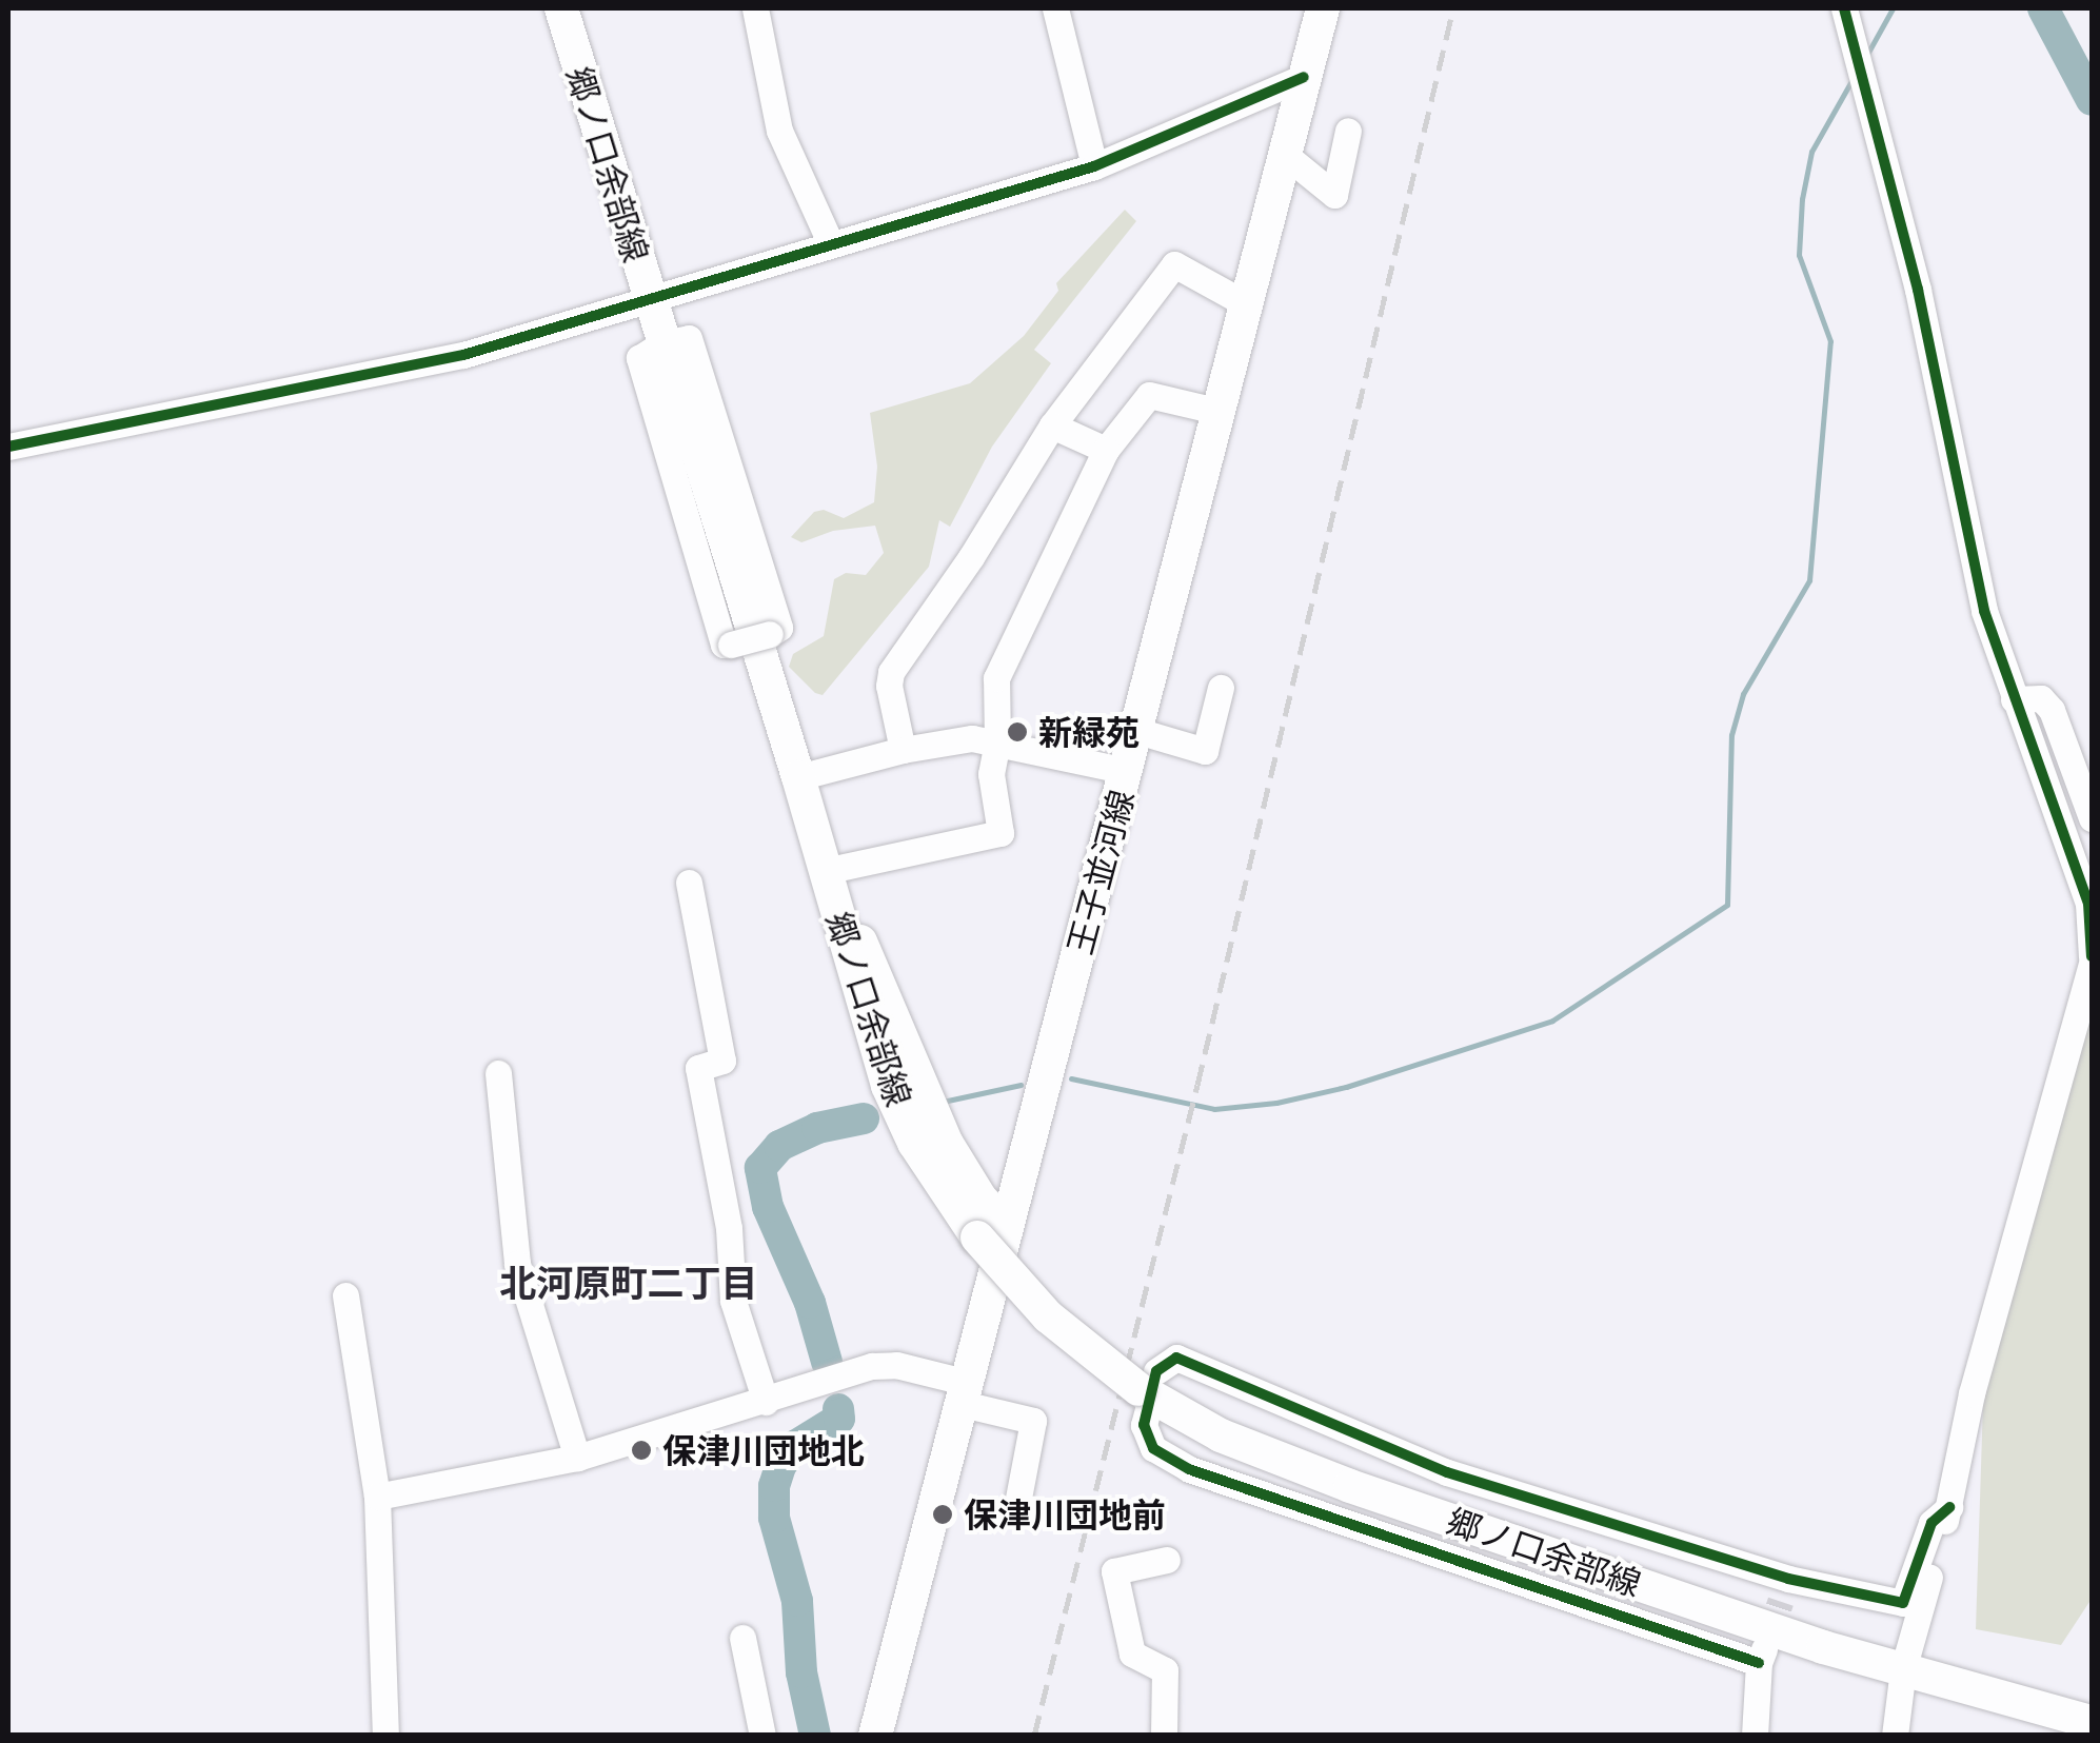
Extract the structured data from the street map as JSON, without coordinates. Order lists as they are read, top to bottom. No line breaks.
{"streets":{"main road":["郷ノ口余部線","王子並河線"]},"crossings":[["郷ノ口余部線","王子並河線"]],"districts":["北河原町二丁目"],"places":["新緑苑","保津川団地北","保津川団地前"]}
